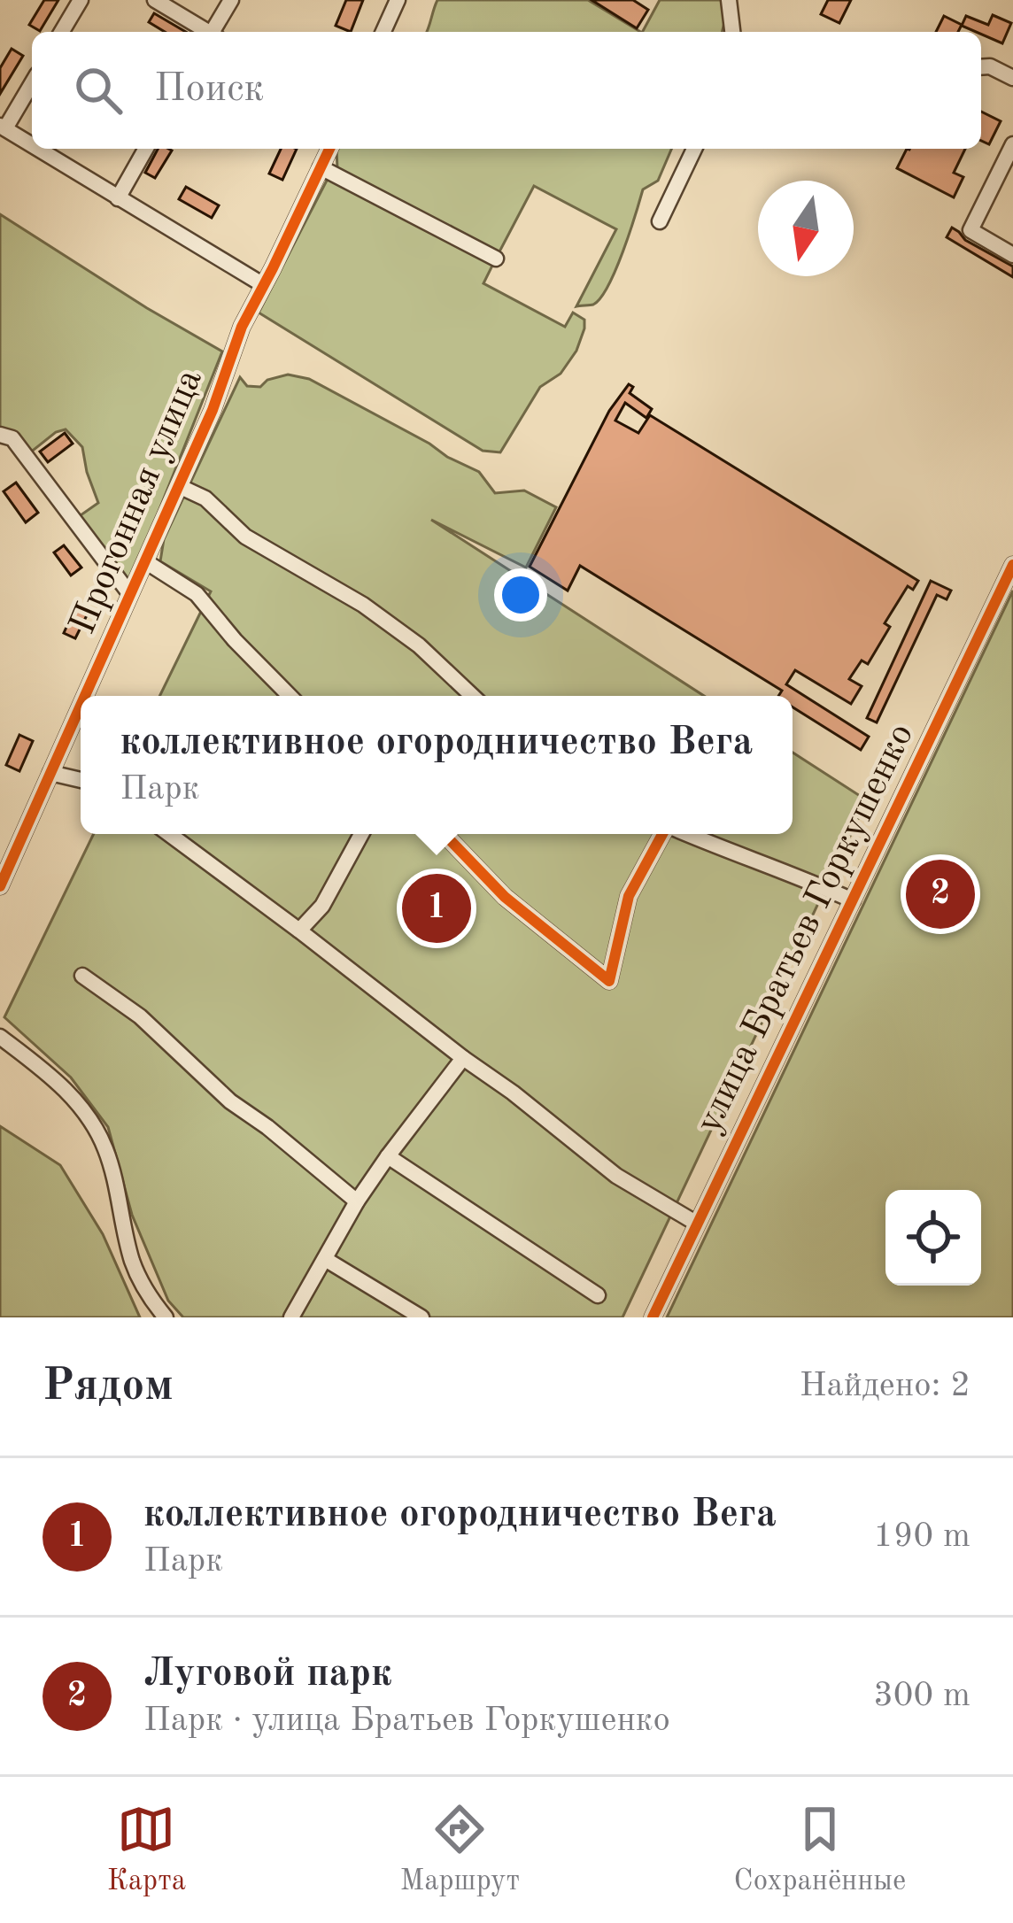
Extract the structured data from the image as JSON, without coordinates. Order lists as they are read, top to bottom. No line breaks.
{"streets":{"street":["Прогонная улица","улица Братьев Горкушенко"]},"north":"bottom","page":{"search":"Поиск","popup":["коллективное огородничество Вега","Парк"],"pins":["2","1"],"heading":["Рядом","Найдено: 2"],"list":[{"mark":"1","name":"коллективное огородничество Вега","note":"Парк","value":"190 m"},{"mark":"2","name":"Луговой парк","note":"Парк · улица Братьев Горкушенко","value":"300 m"}],"nav":["Карта","Маршрут","Сохранённые"]}}
